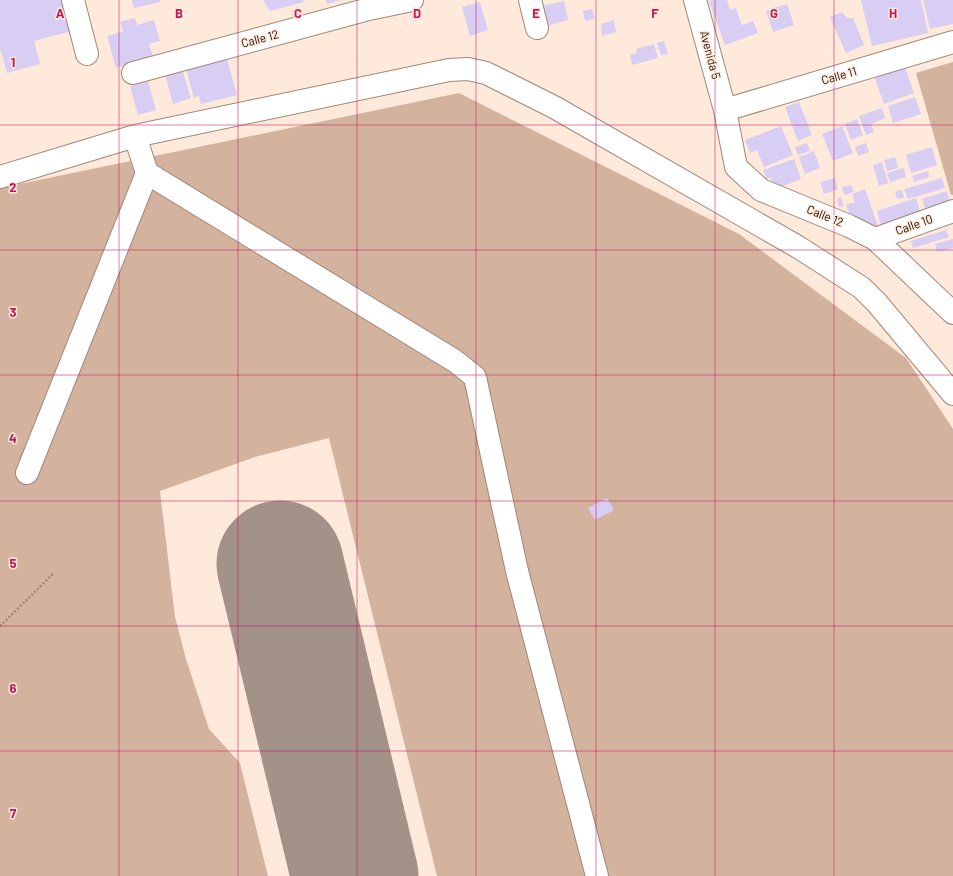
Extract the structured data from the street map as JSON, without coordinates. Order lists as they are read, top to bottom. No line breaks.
{"streets":{"street":["Calle 12","Avenida 5","Calle 11","Calle 10"]},"crossings":[["Calle 12","Avenida 5"],["Calle 12","Calle 11"],["Calle 12","Calle 10"],["Avenida 5","Calle 11"]],"grid":{"columns":["A","B","C","D","E","F","G","H"],"rows":["1","2","3","4","5","6","7"]}}
